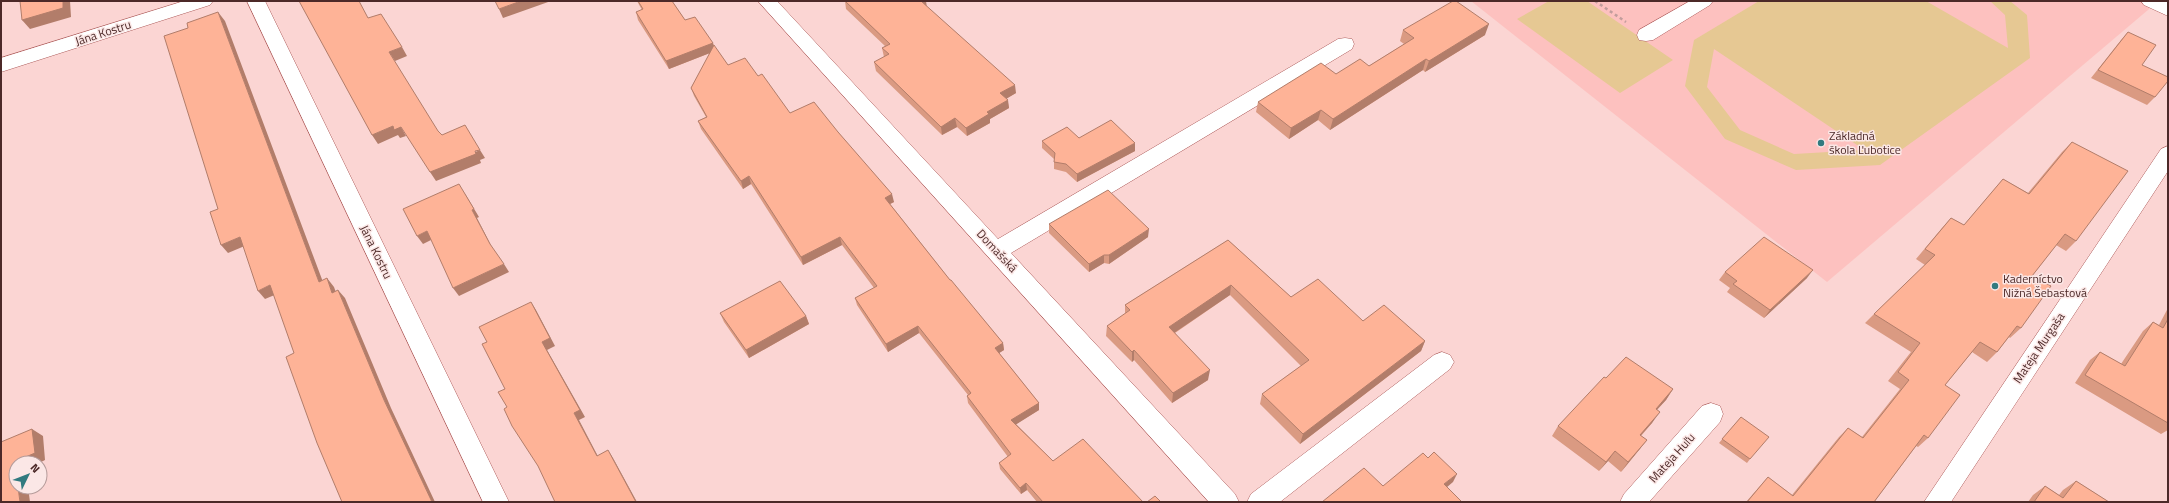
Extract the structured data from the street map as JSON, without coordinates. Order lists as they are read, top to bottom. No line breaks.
{"streets":{"street":["Jána Kostru","Domašská","Mateja Murgaša","Mateja Huľu"]},"places":["Základná škola Ľubotice","Kaderníctvo Nižná Šebastová"],"north":"top right"}
